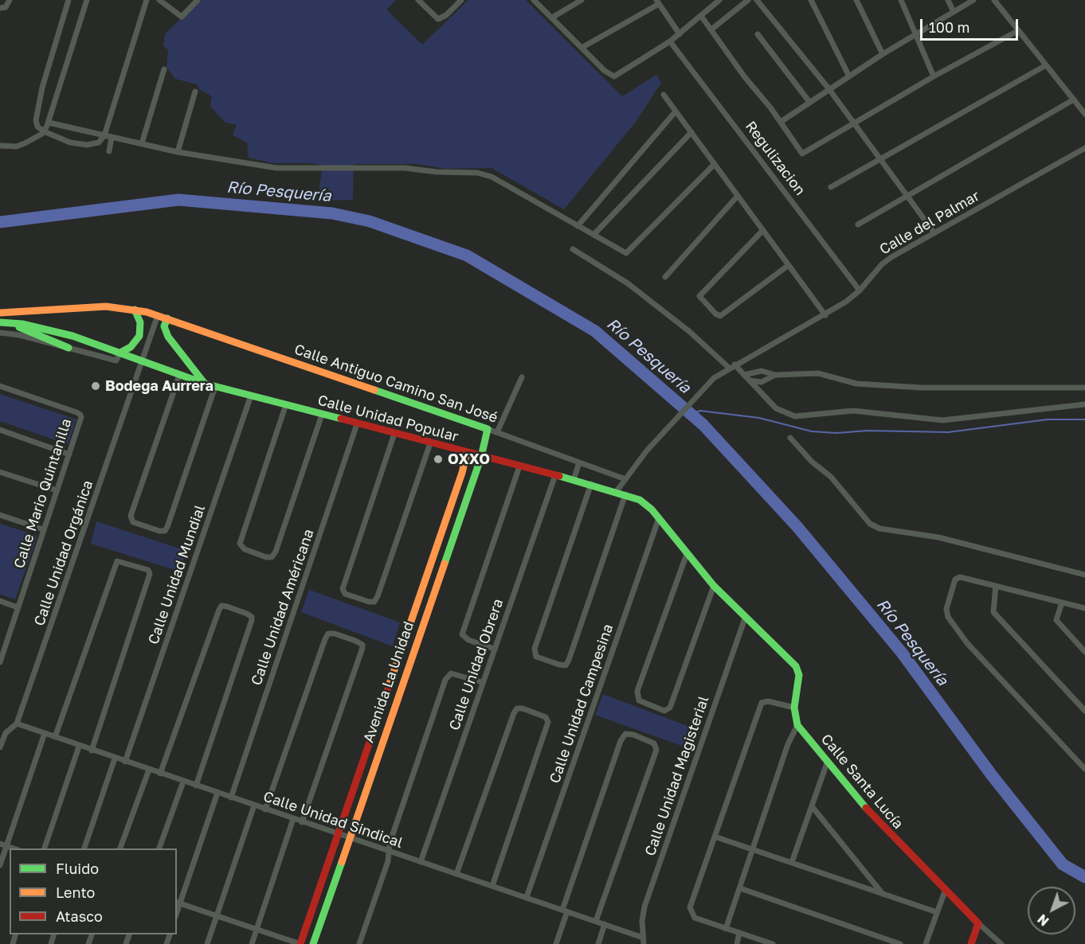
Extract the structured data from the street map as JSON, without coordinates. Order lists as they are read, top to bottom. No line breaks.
{"streets":{"street":["Regulizacion","Calle del Palmar","Calle Antiguo Camino San José","Calle Unidad Popular","Calle Mario Quintanilla","Calle Unidad Orgánica","Calle Unidad Mundial","Calle Unidad Américana","Calle Unidad Obrera","Avenida La Unidad","Calle Unidad Campesina","Calle Unidad Magisterial","Calle Santa Lucía","Calle Unidad Sindical"]},"crossings":[["Regulizacion","Calle del Palmar"],["Calle del Palmar","Calle Antiguo Camino San José"],["Calle del Palmar","Calle Unidad Popular"],["Calle Antiguo Camino San José","Calle Unidad Orgánica"],["Calle Antiguo Camino San José","Avenida La Unidad"],["Calle Unidad Popular","Calle Unidad Orgánica"],["Calle Unidad Popular","Calle Unidad Mundial"],["Calle Unidad Popular","Calle Unidad Américana"],["Calle Unidad Popular","Calle Unidad Obrera"],["Calle Unidad Popular","Avenida La Unidad"],["Calle Unidad Popular","Calle Unidad Campesina"],["Calle Unidad Popular","Calle Unidad Magisterial"],["Calle Unidad Popular","Calle Santa Lucía"],["Calle Unidad Orgánica","Calle Unidad Sindical"],["Calle Unidad Mundial","Calle Unidad Sindical"],["Calle Unidad Américana","Calle Unidad Sindical"],["Calle Unidad Obrera","Calle Unidad Sindical"],["Avenida La Unidad","Calle Unidad Sindical"],["Calle Unidad Campesina","Calle Unidad Sindical"],["Calle Unidad Magisterial","Calle Santa Lucía"],["Calle Unidad Magisterial","Calle Unidad Sindical"]],"water":["Río Pesquería"],"places":["Bodega Aurrera","OXXO"],"legend":["Fluido","Lento","Atasco"],"scale_bar":"100 m","north":"bottom left"}
